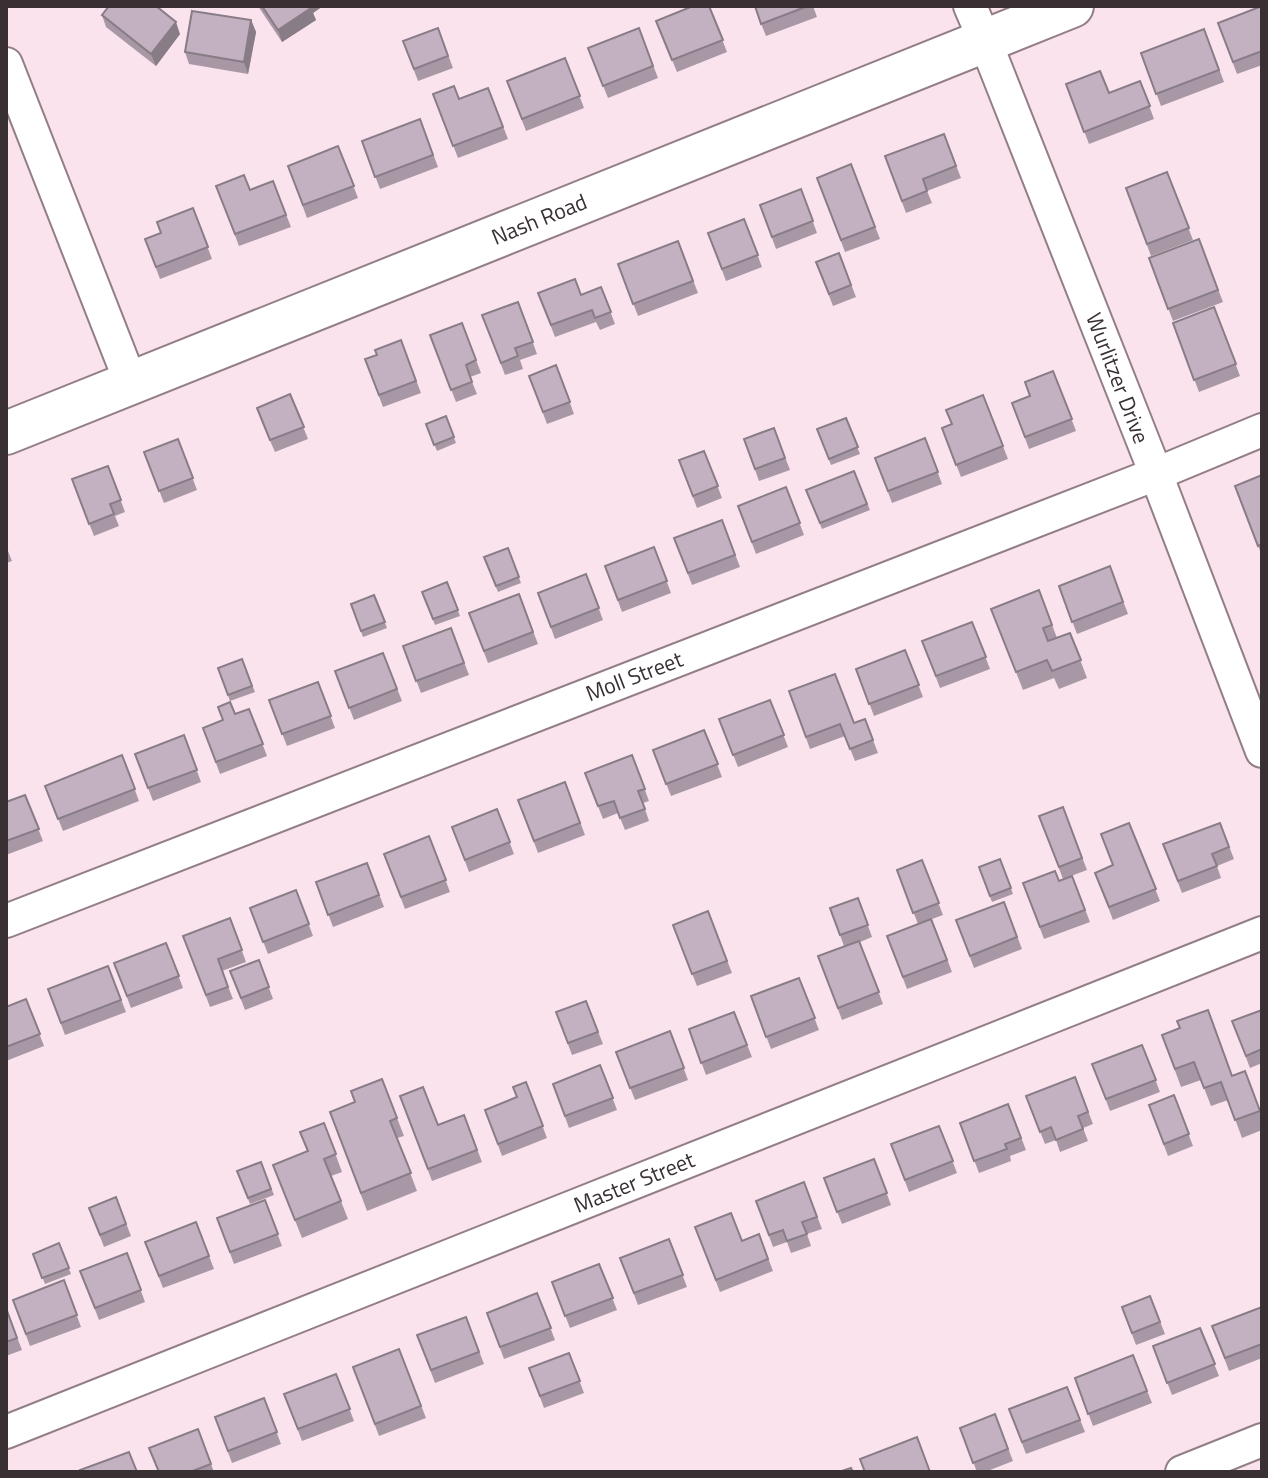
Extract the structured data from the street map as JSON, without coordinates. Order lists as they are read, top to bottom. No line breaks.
{"streets":{"main road":["Nash Road"],"street":["Wurlitzer Drive","Moll Street","Master Street"]},"crossings":[["Nash Road","Wurlitzer Drive"],["Wurlitzer Drive","Moll Street"]]}
